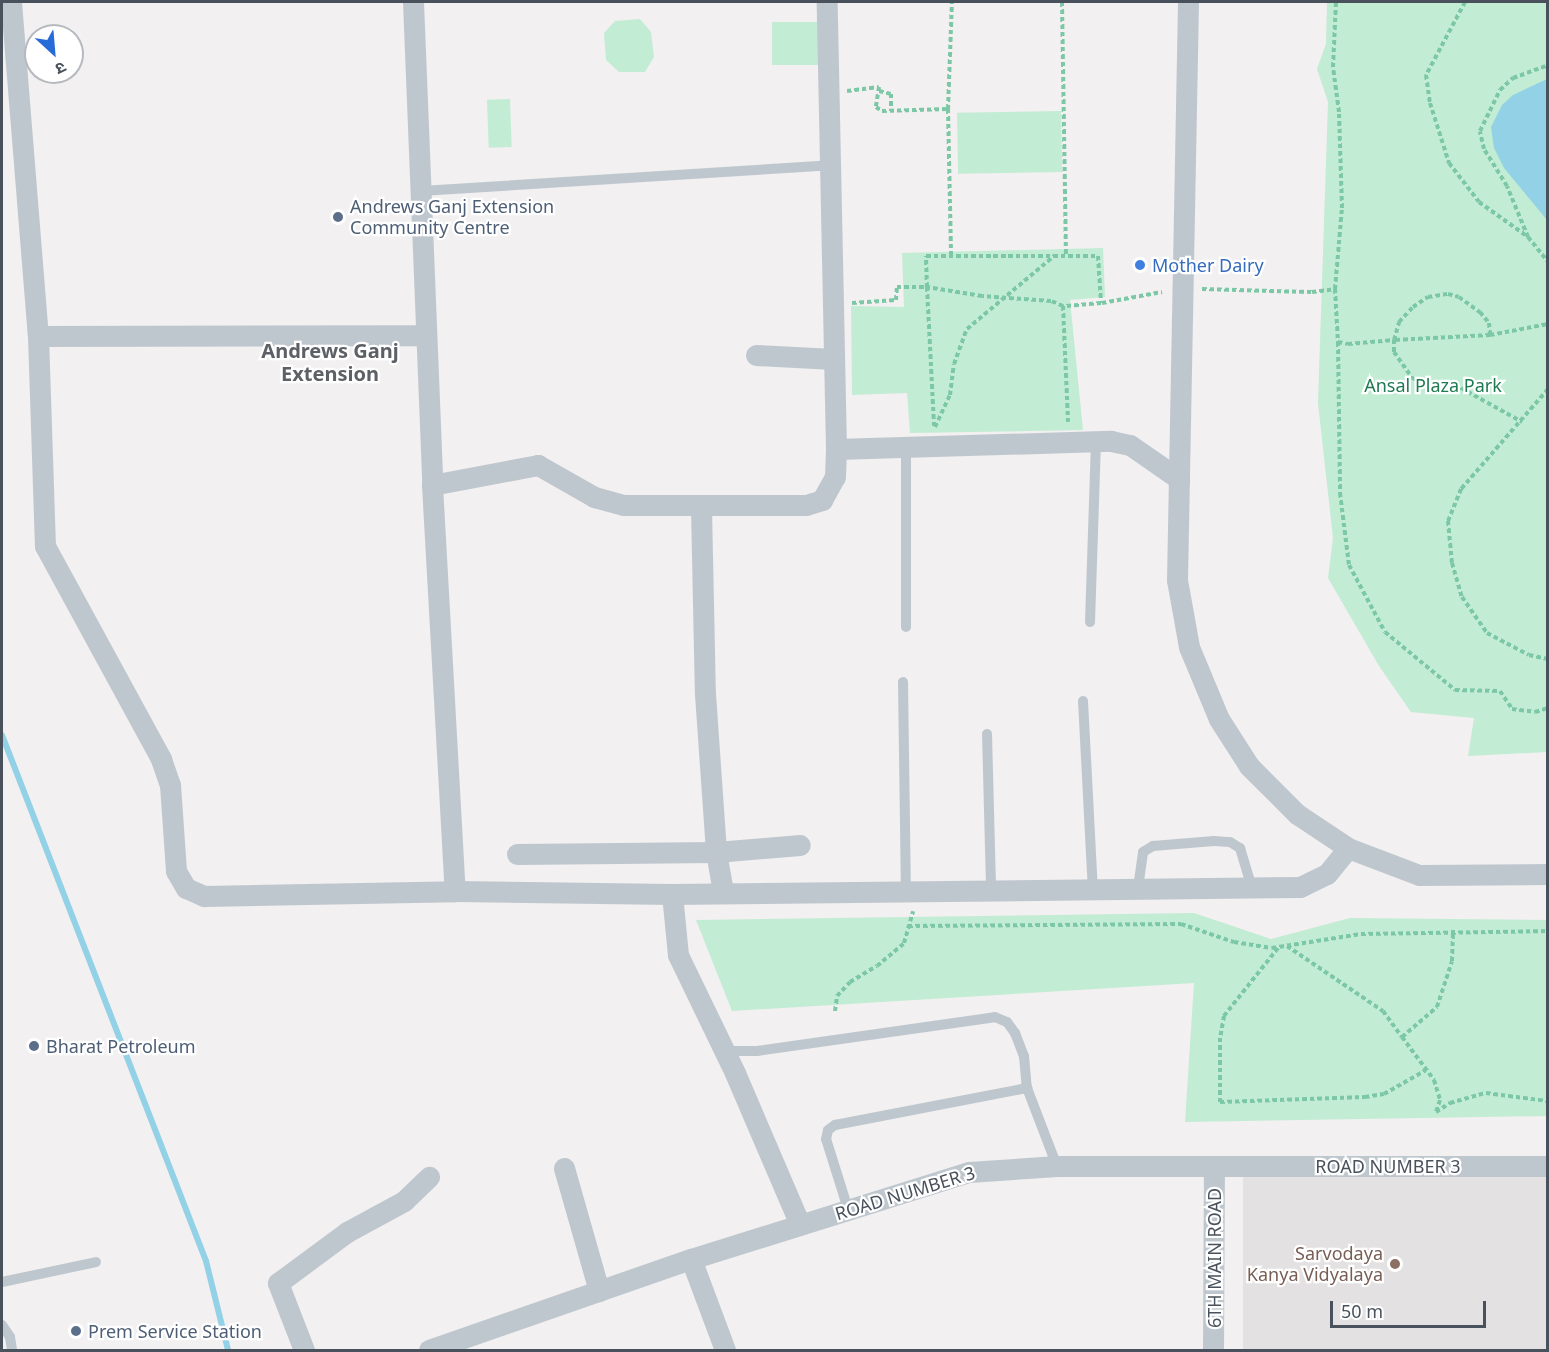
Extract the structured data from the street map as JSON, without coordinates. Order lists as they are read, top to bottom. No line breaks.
{"streets":{"street":["ROAD NUMBER 3","6TH MAIN ROAD"]},"crossings":[["ROAD NUMBER 3","6TH MAIN ROAD"]],"districts":["Andrews Ganj Extension"],"parks":["Ansal Plaza Park"],"places":["Andrews Ganj Extension Community Centre","Mother Dairy","Bharat Petroleum","Sarvodaya Kanya Vidyalaya","Prem Service Station"],"scale_bar":"50 m","north":"bottom right"}
